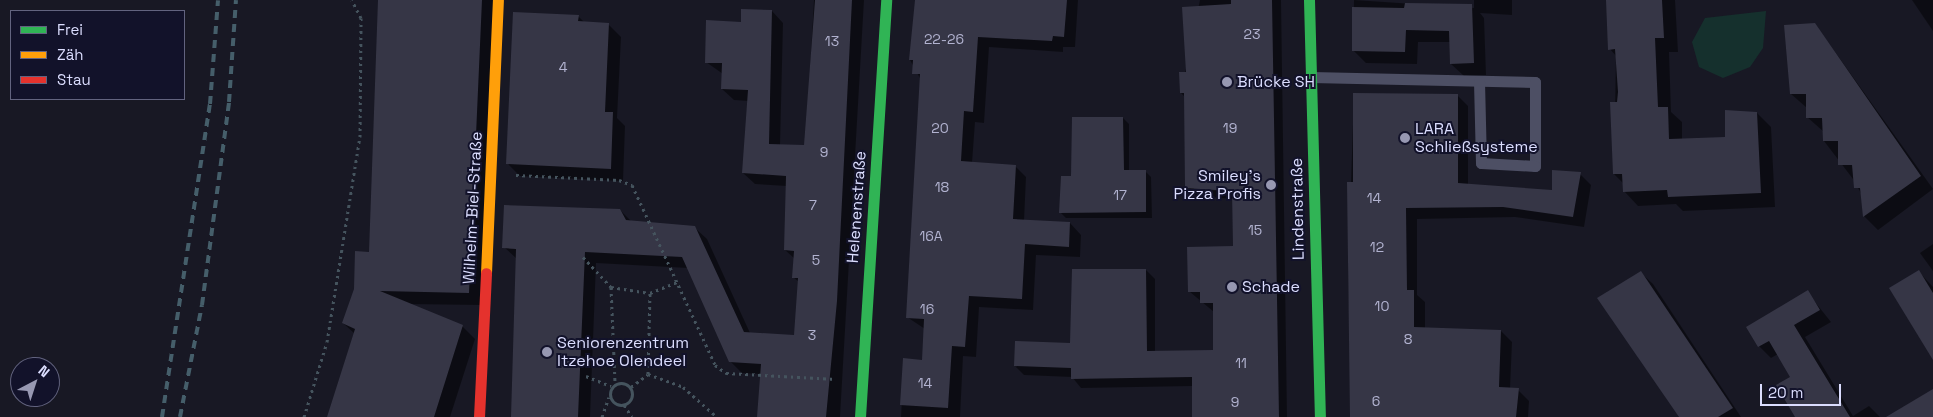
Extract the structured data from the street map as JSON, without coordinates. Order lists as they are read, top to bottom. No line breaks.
{"streets":{"street":["Helenenstraße","Wilhelm-Biel-Straße","Lindenstraße"]},"places":["Brücke SH","LARA Schließsysteme","Smiley's Pizza Profis","Schade","Seniorenzentrum Itzehoe Olendeel"],"house_numbers":["23","22-26","13","4","20","19","9","18","17","14","7","15","16A","12","5","10","16","3","8","11","14","6","9"],"legend":["Frei","Zäh","Stau"],"scale_bar":"20 m","north":"top right"}
